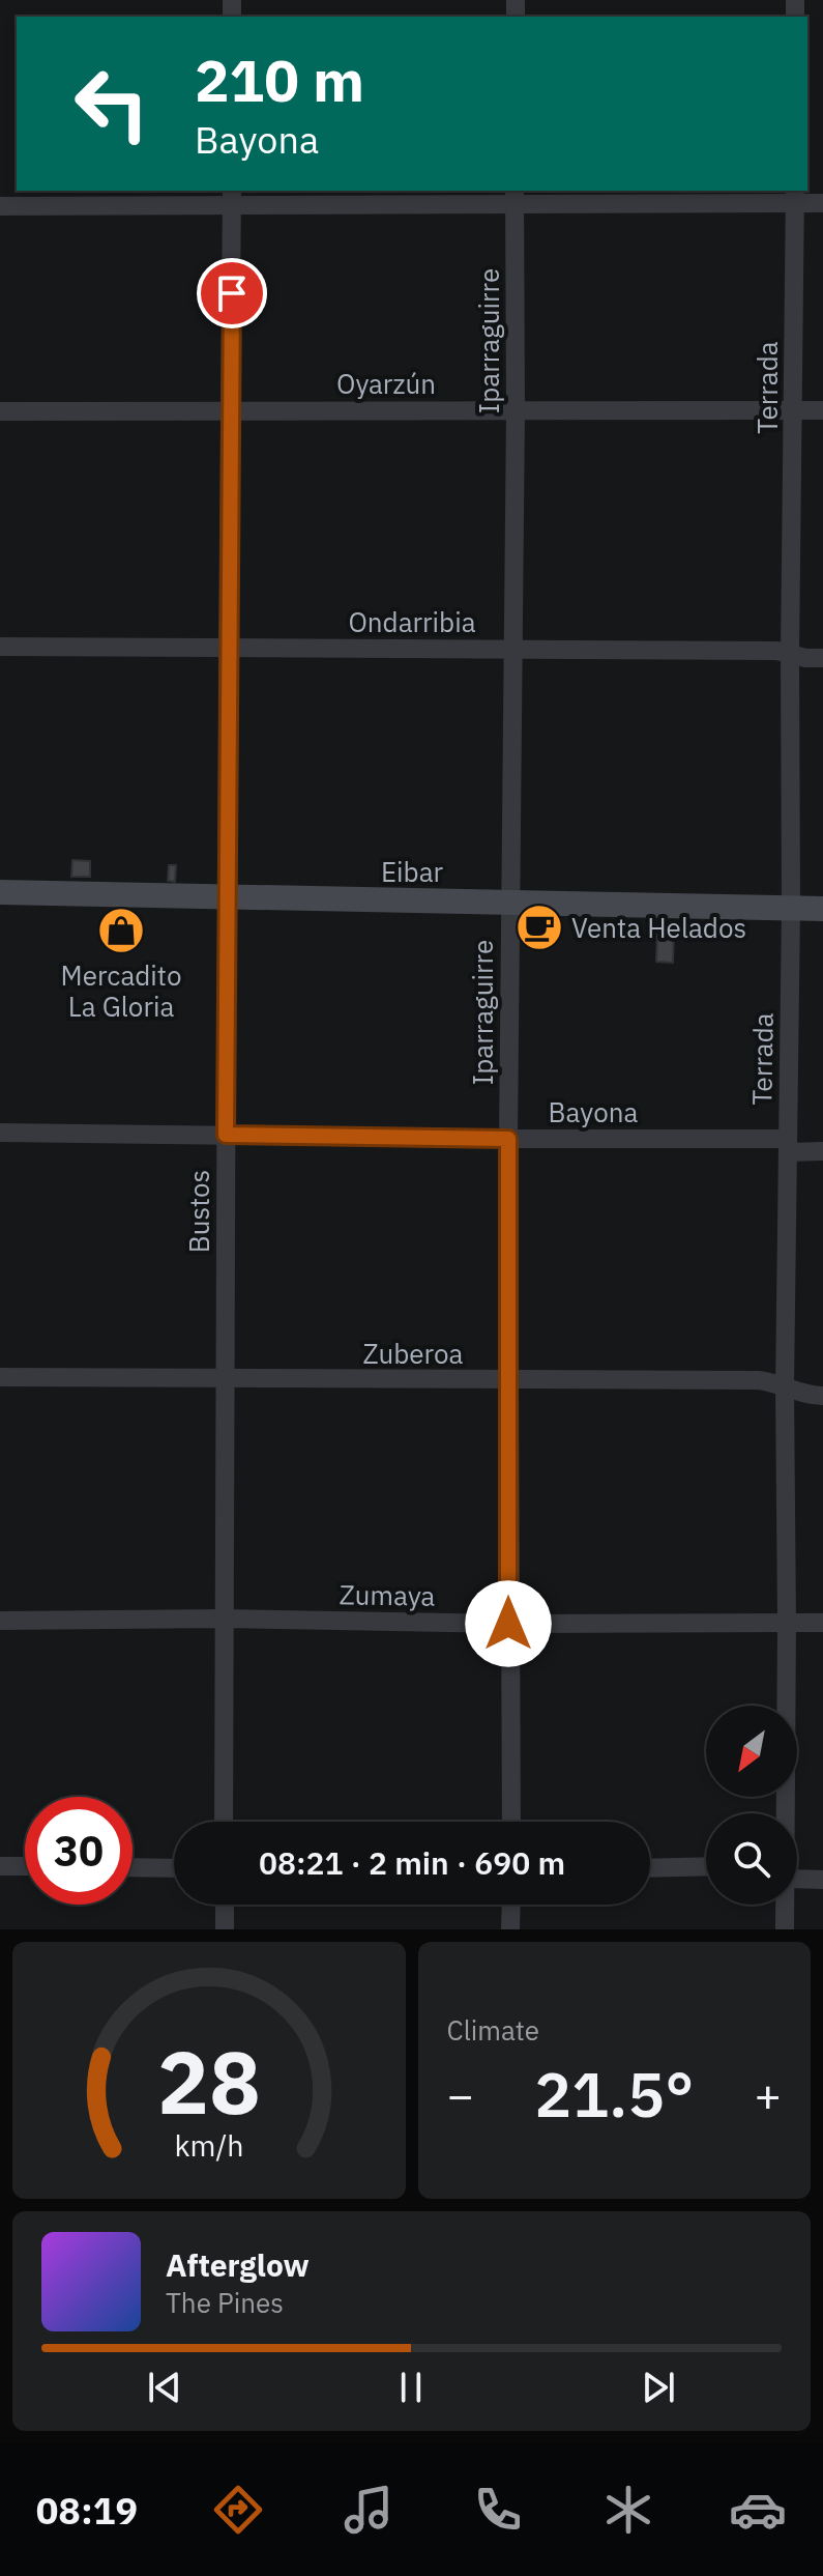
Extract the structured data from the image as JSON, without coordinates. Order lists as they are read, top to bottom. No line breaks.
{"streets":{"street":["Iparraguirre","Oyarzún","Terrada","Ondarribia","Eibar","Bayona","Bustos","Zuberoa","Zumaya"]},"crossings":[["Iparraguirre","Oyarzún"],["Iparraguirre","Ondarribia"],["Iparraguirre","Eibar"],["Iparraguirre","Bayona"],["Iparraguirre","Zuberoa"],["Iparraguirre","Zumaya"],["Oyarzún","Terrada"],["Oyarzún","Bustos"],["Terrada","Ondarribia"],["Terrada","Eibar"],["Terrada","Bayona"],["Terrada","Zuberoa"],["Terrada","Zumaya"],["Ondarribia","Bustos"],["Eibar","Bustos"],["Bayona","Bustos"],["Bustos","Zuberoa"],["Bustos","Zumaya"]],"places":{"cafe":["Venta Helados"],"shop":["Mercadito La Gloria"]},"north":"bottom left","page":{"turn":["210 m","Bayona"],"limit":"30","trip":"08:21 · 2 min · 690 m","tile":"Climate","heat":["−","21.5°","+"],"song":["Afterglow","The Pines"],"tabs":"08:19","gauge":["28","km/h"]}}
